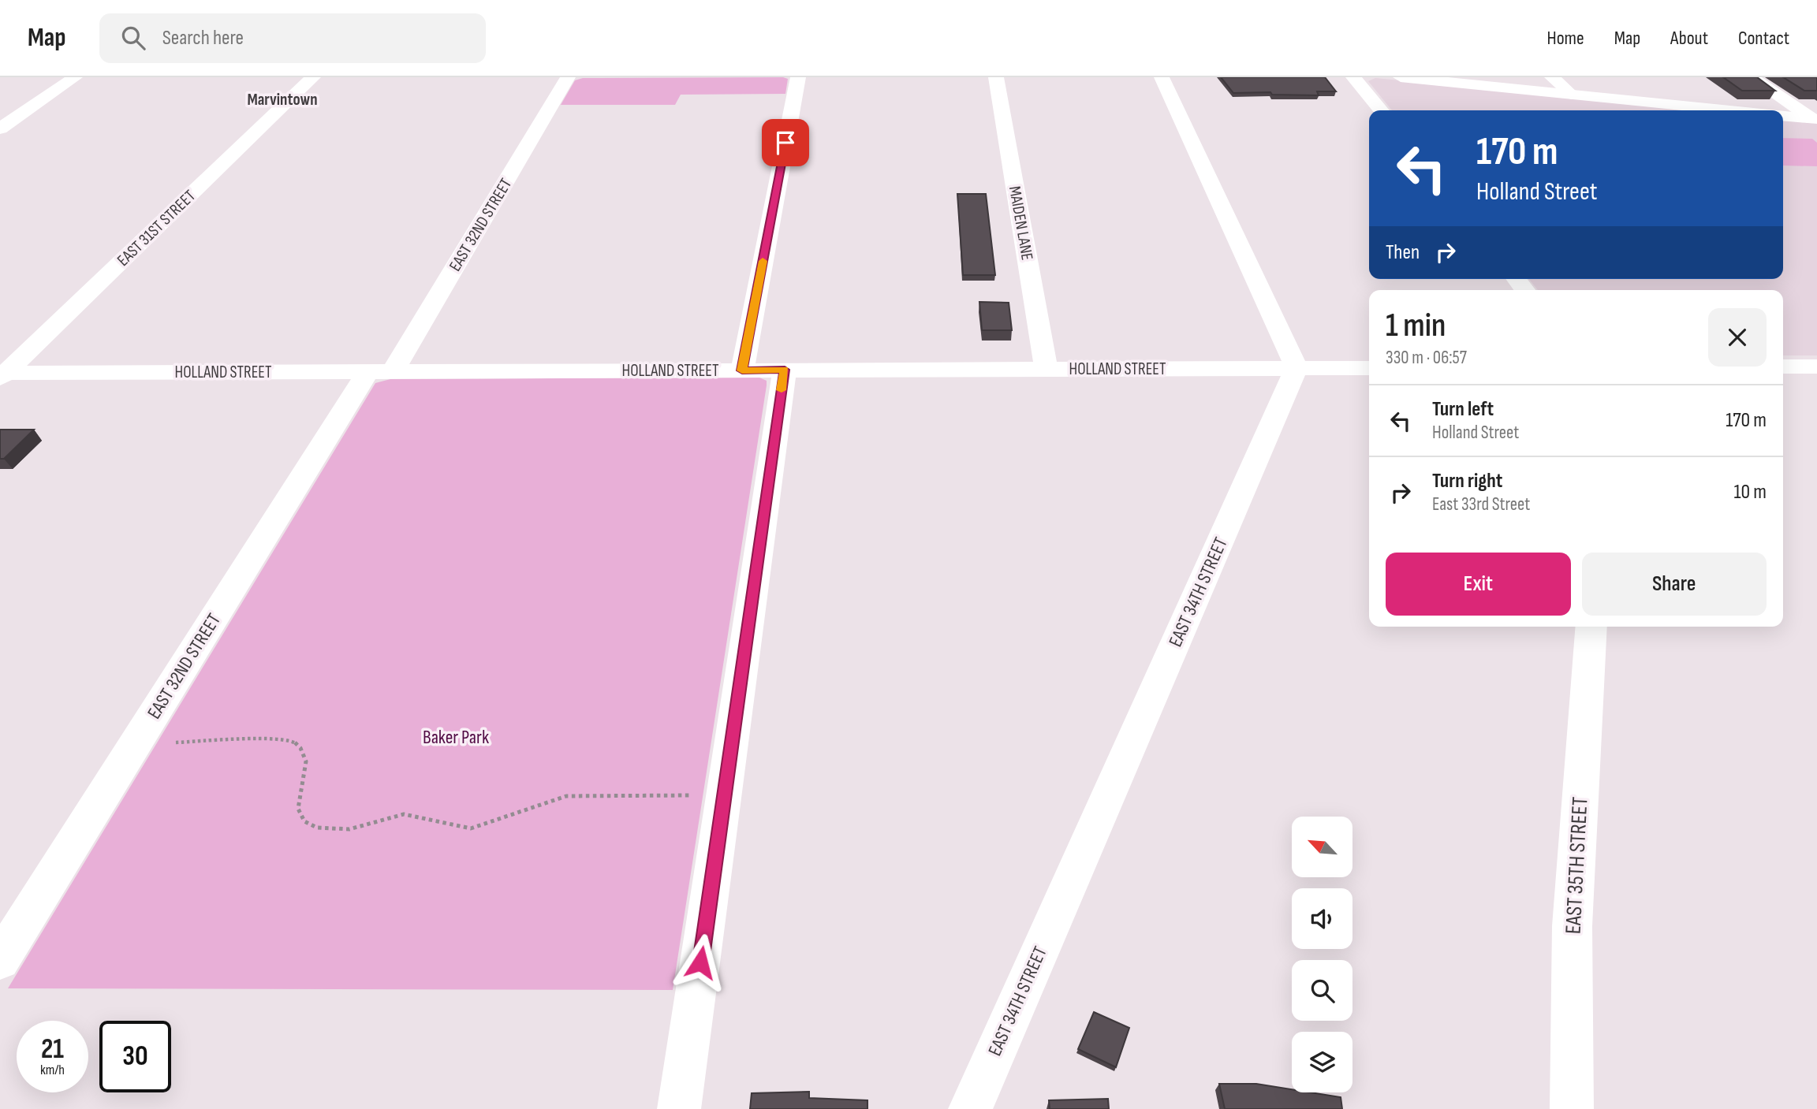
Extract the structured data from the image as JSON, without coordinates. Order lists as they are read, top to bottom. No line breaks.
{"streets":{"street":["MAIDEN LANE","EAST 32ND STREET","EAST 31ST STREET","HOLLAND STREET","EAST 34TH STREET","EAST 35TH STREET"]},"crossings":[["MAIDEN LANE","HOLLAND STREET"],["EAST 32ND STREET","HOLLAND STREET"],["EAST 31ST STREET","HOLLAND STREET"],["HOLLAND STREET","EAST 34TH STREET"]],"districts":["Marvintown"],"parks":["Baker Park"],"north":"top left","page":{"header":"Map","search":"Search here","nav":["Home","Map","About","Contact"],"turn":["170 m","Holland Street"],"then":"Then","heading":["1 min","330 m · 06:57"],"list":[{"name":"Turn left","note":"Holland Street","value":"170 m"},{"name":"Turn right","note":"East 33rd Street","value":"10 m"}],"buttons":["Exit","Share"],"speed":"21 km/h","limit":"30"}}
